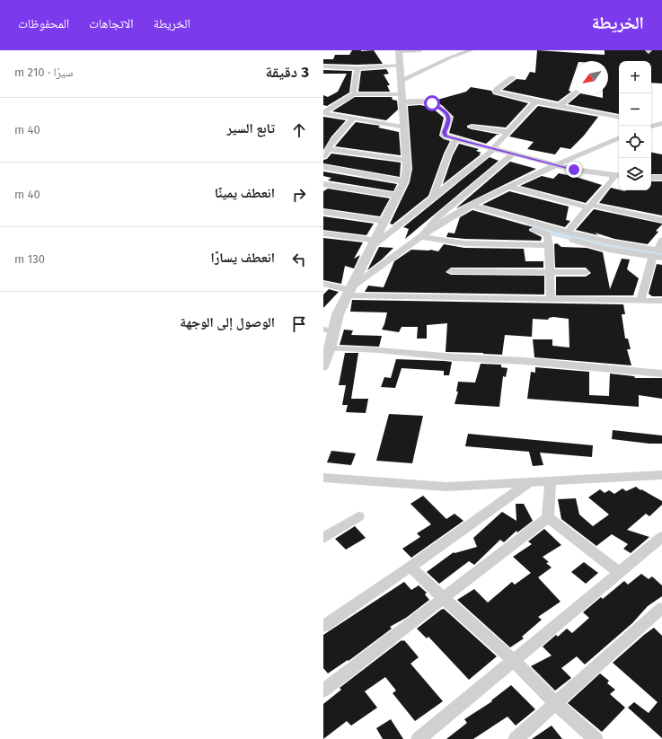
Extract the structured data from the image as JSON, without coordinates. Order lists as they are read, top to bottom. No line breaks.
{"north":"bottom left","page":{"header":"الخريطة","nav":["الخريطة","الاتجاهات","المحفوظات"],"heading":["3 دقيقة","سيرًا · 210 m"],"map_buttons":["+","−"],"list":[["تابع السير","40 m"],["انعطف يمينًا","40 m"],["انعطف يسارًا","130 m"],"الوصول إلى الوجهة"]}}
